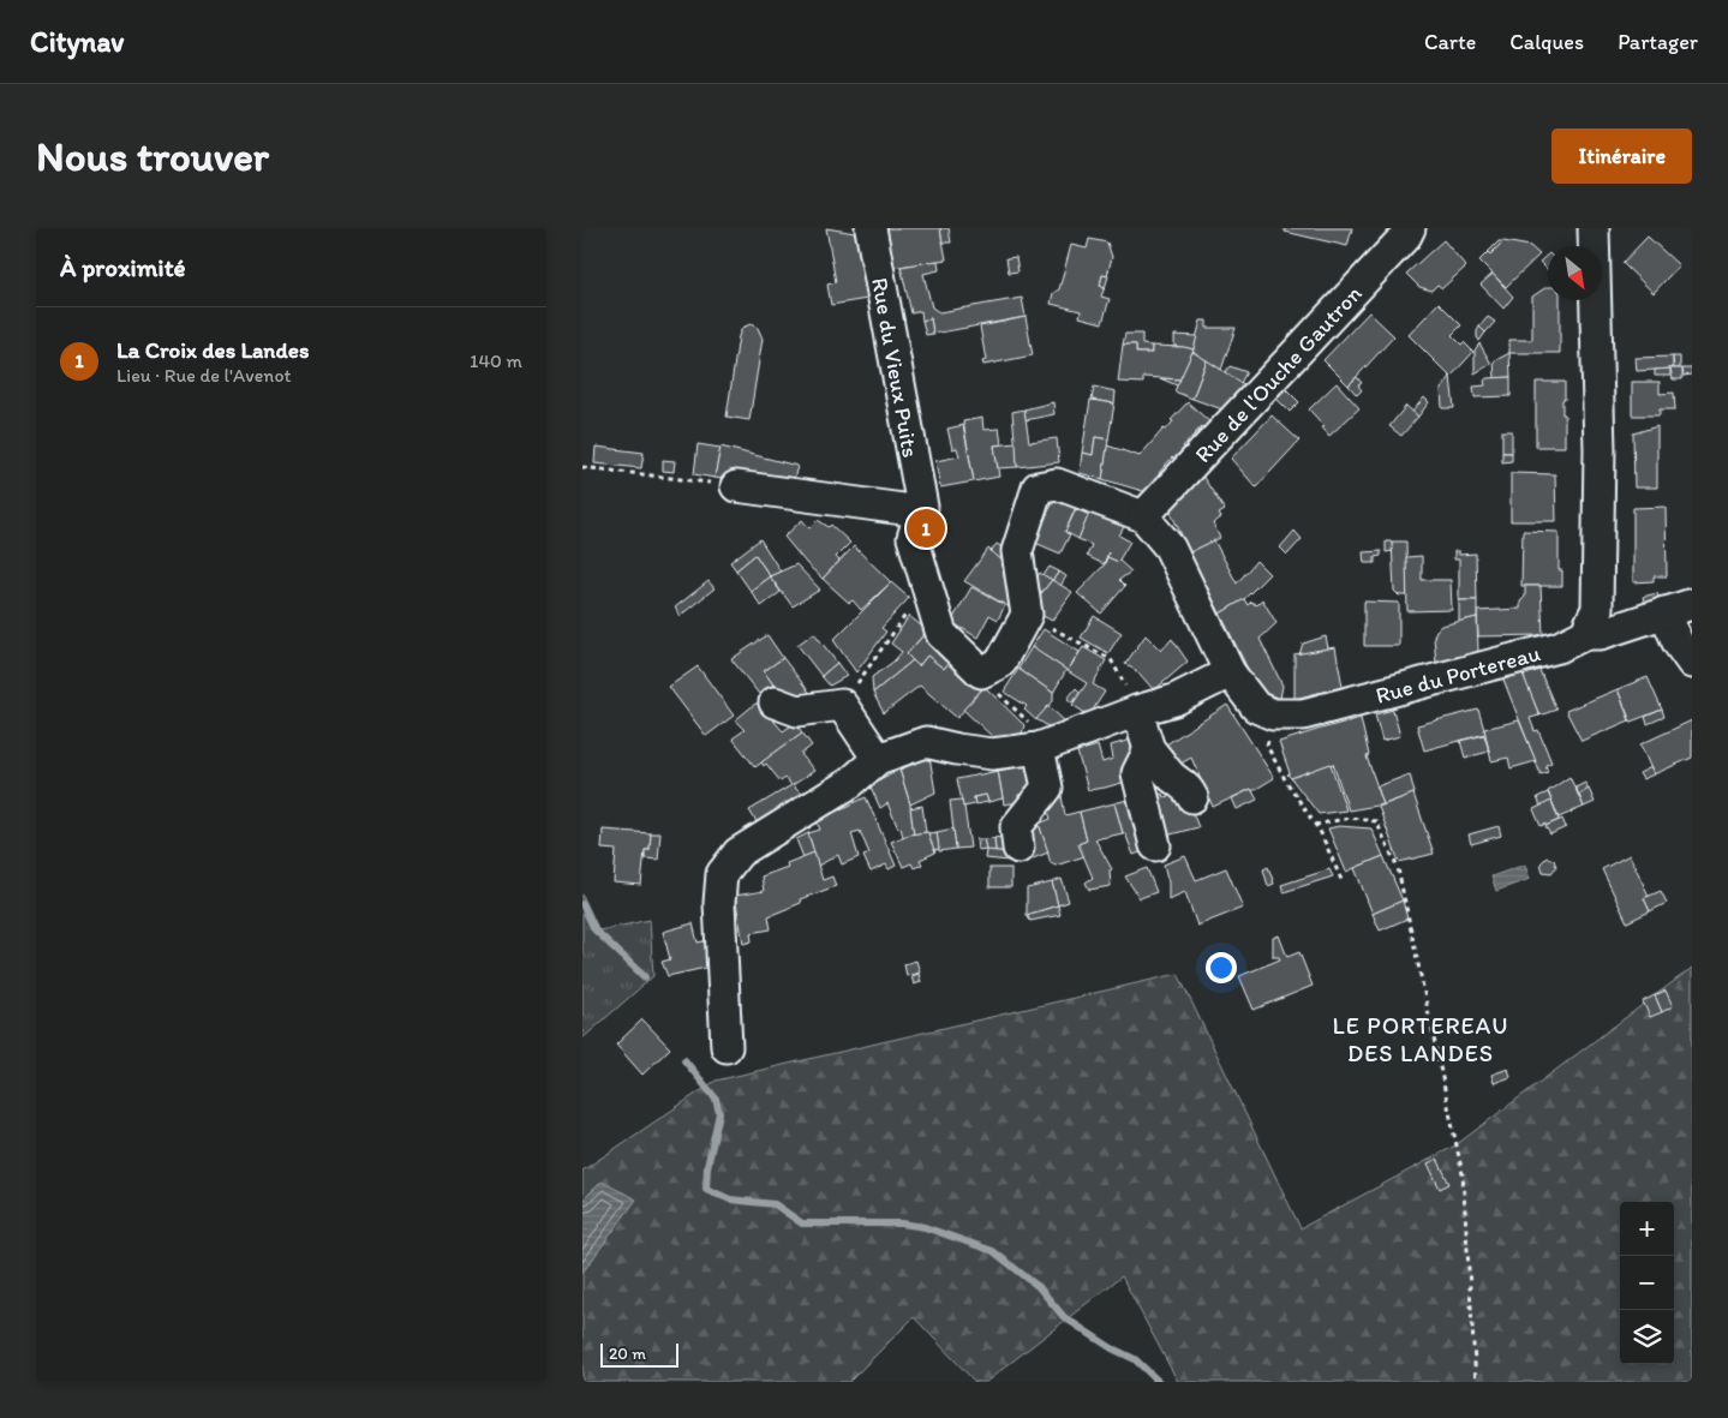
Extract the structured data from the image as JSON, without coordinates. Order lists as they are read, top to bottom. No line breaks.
{"streets":{"street":["Rue du Vieux Puits","Rue de l'Ouche Gautron","Rue du Portereau"]},"districts":["LE PORTEREAU DES LANDES"],"scale_bar":"20 m","north":"bottom right","page":{"header":"Citynav","nav":["Carte","Calques","Partager"],"buttons":"Itinéraire","title":"Nous trouver","heading":"À proximité","list":[{"mark":"1","name":"La Croix des Landes","note":"Lieu · Rue de l'Avenot","value":"140 m"}],"pins":"1","map_buttons":["+","−"],"scale":"20 m"}}
